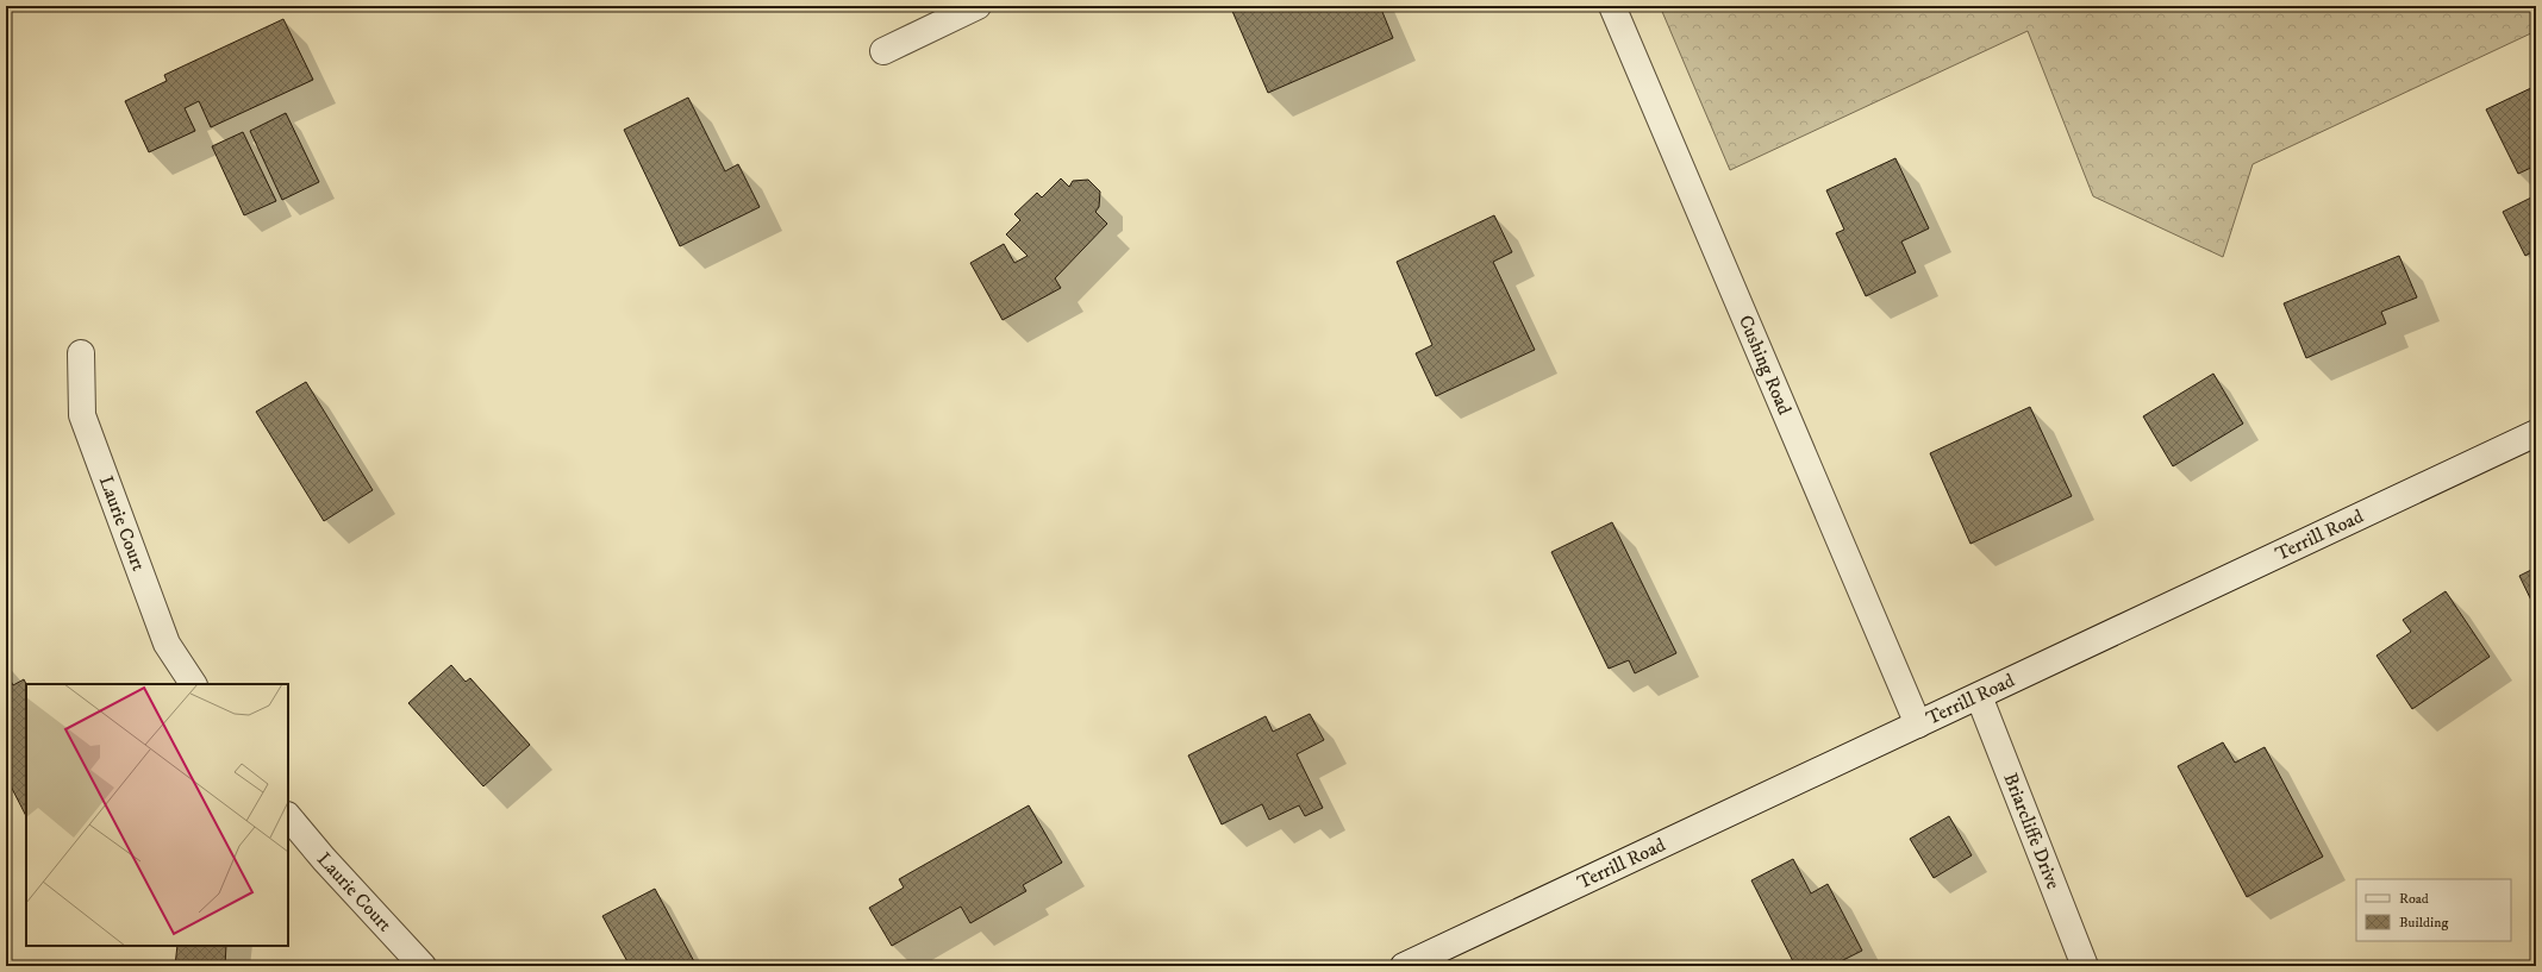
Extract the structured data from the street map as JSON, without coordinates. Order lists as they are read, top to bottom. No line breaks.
{"streets":{"street":["Cushing Road","Laurie Court","Terrill Road","Briarcliffe Drive"]},"crossings":[["Cushing Road","Terrill Road"],["Terrill Road","Briarcliffe Drive"]],"legend":["Road","Building"]}
